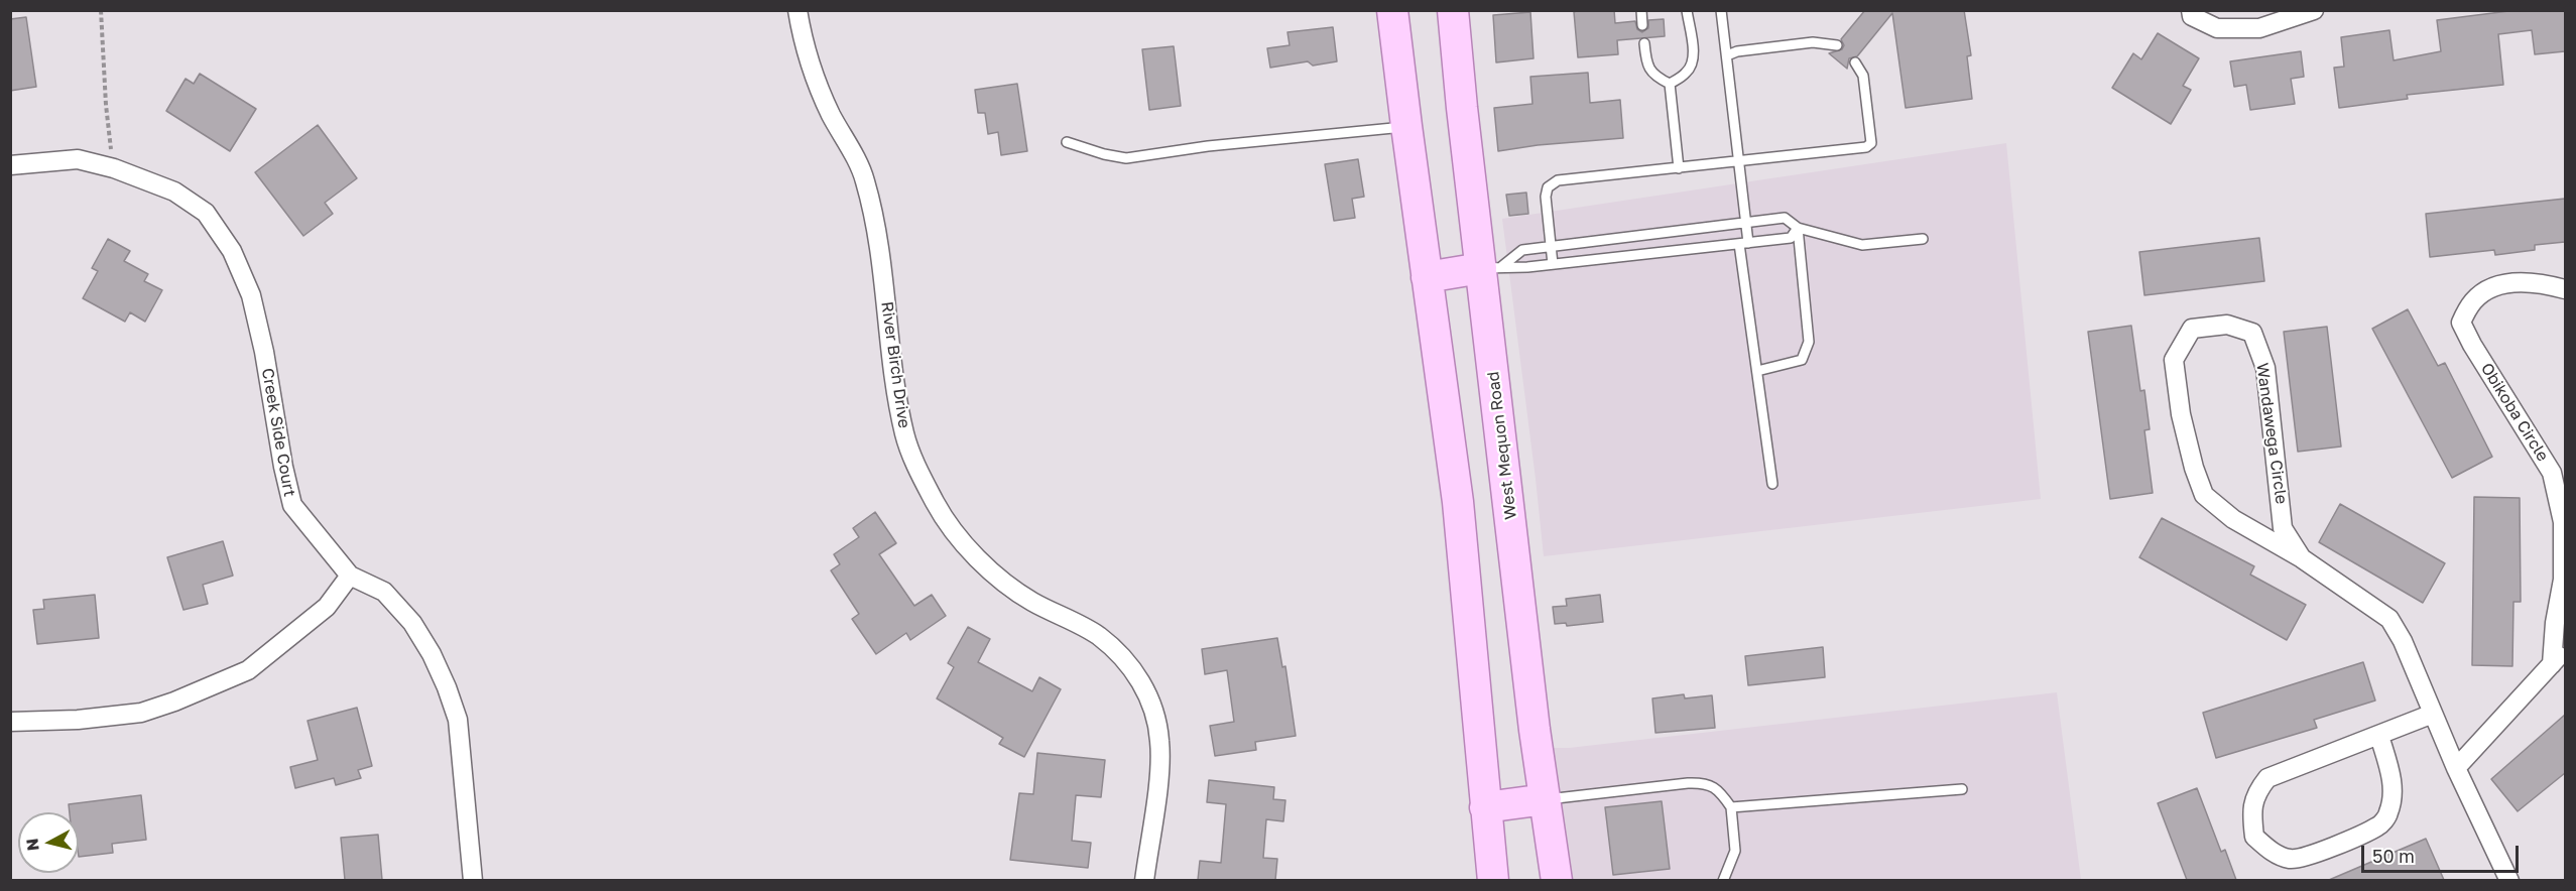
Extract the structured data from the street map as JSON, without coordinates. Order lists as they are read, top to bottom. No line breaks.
{"streets":{"main road":["West Mequon Road"],"street":["River Birch Drive","Obikoba Circle","Creek Side Court","Wandawega Circle"]},"scale_bar":"50 m","north":"left"}
